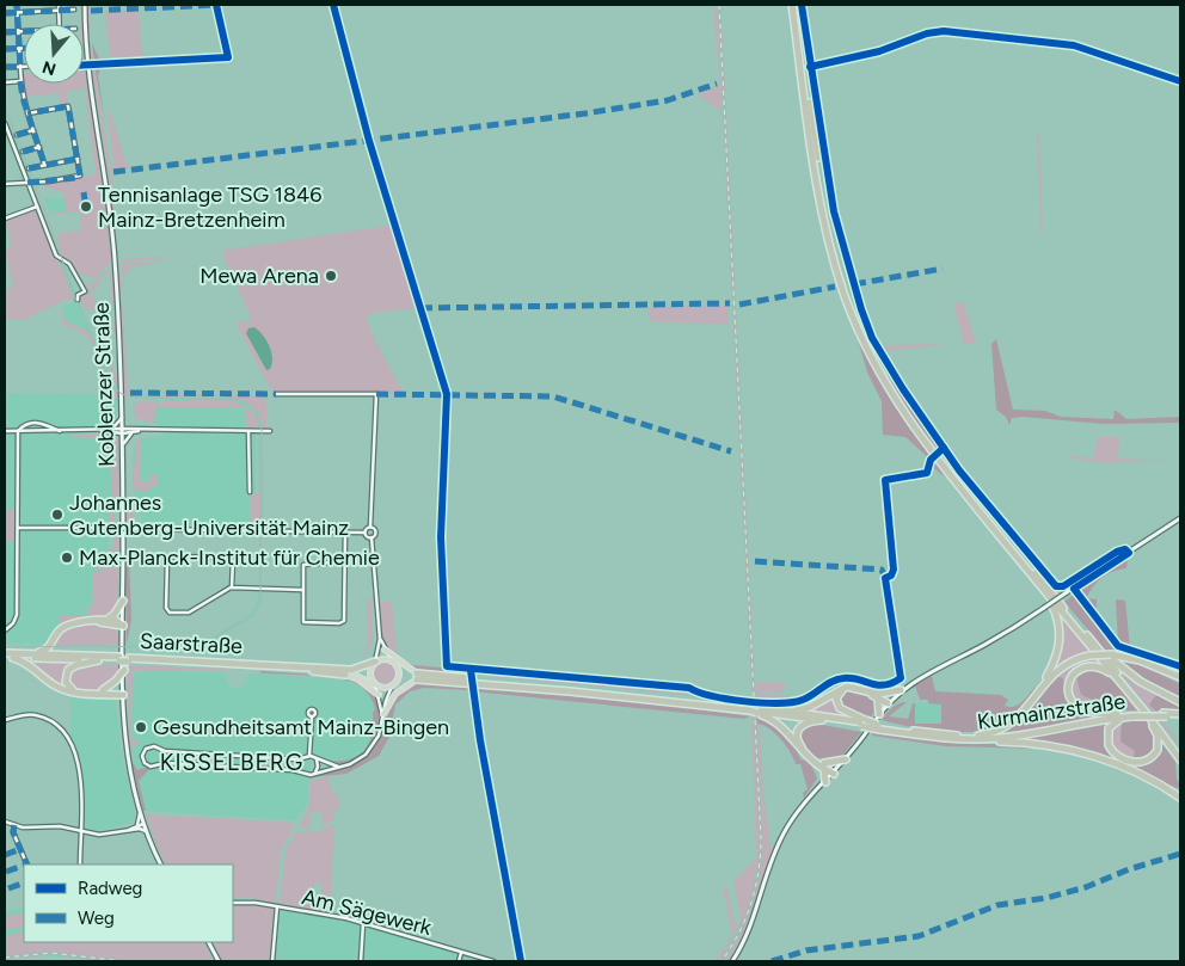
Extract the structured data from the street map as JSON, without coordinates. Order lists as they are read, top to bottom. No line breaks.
{"streets":{"highway":["Saarstraße","Kurmainzstraße"],"main road":["Koblenzer Straße"],"street":["Am Sägewerk"]},"districts":["KISSELBERG"],"places":["Tennisanlage TSG 1846 Mainz-Bretzenheim","Mewa Arena","Johannes Gutenberg-Universität Mainz","Max-Planck-Institut für Chemie","Gesundheitsamt Mainz-Bingen"],"legend":["Radweg","Weg"],"north":"bottom"}
